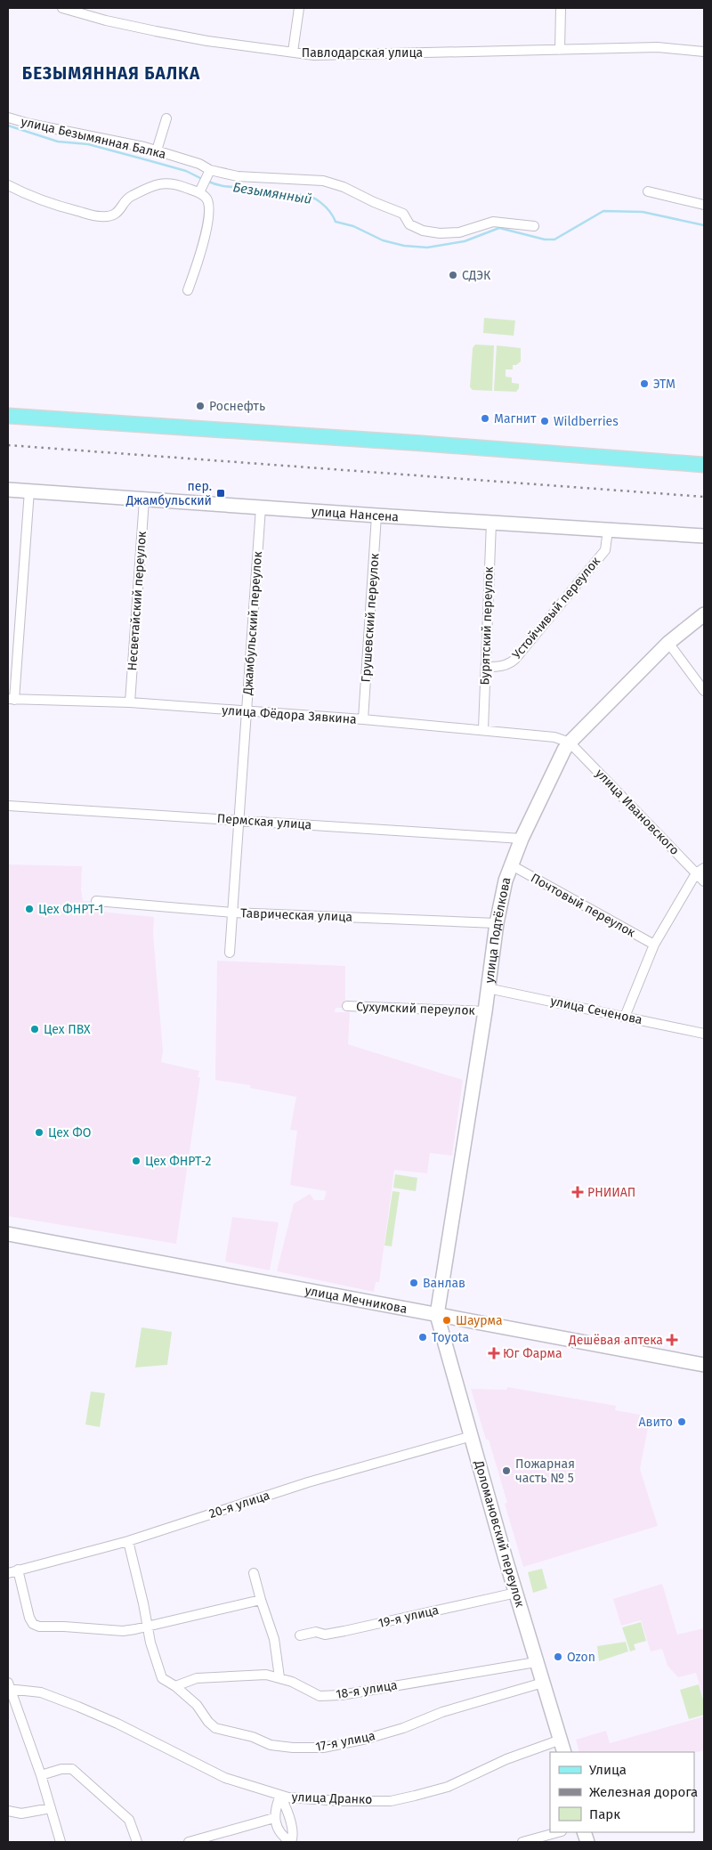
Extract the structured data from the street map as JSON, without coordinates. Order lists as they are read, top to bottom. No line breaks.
{"streets":{"main road":["улица Нансена","улица Подтёлкова","улица Мечникова","Доломановский переулок"],"street":["Павлодарская улица","улица Безымянная Балка","Несветайский переулок","Устойчивый переулок","Грушевский переулок","Джамбульский переулок","Бурятский переулок","улица Фёдора Зявкина","улица Ивановского","Пермская улица","Почтовый переулок","Таврическая улица","Сухумский переулок","улица Сеченова","20-я улица","19-я улица","18-я улица","17-я улица","улица Дранко"]},"crossings":[["улица Нансена","Несветайский переулок"],["улица Нансена","Устойчивый переулок"],["улица Нансена","Грушевский переулок"],["улица Нансена","Джамбульский переулок"],["улица Нансена","Бурятский переулок"],["Несветайский переулок","улица Фёдора Зявкина"],["Устойчивый переулок","Бурятский переулок"],["Грушевский переулок","улица Фёдора Зявкина"],["Джамбульский переулок","улица Фёдора Зявкина"],["Джамбульский переулок","Пермская улица"],["Джамбульский переулок","Таврическая улица"],["Бурятский переулок","улица Фёдора Зявкина"],["улица Фёдора Зявкина","улица Ивановского"],["улица Фёдора Зявкина","улица Подтёлкова"],["улица Ивановского","улица Подтёлкова"],["Пермская улица","улица Подтёлкова"],["Почтовый переулок","улица Подтёлкова"],["Таврическая улица","улица Подтёлкова"],["улица Подтёлкова","Сухумский переулок"],["улица Подтёлкова","улица Сеченова"],["улица Подтёлкова","улица Мечникова"],["улица Подтёлкова","Доломановский переулок"],["улица Мечникова","Доломановский переулок"],["20-я улица","Доломановский переулок"],["20-я улица","17-я улица"],["Доломановский переулок","19-я улица"],["Доломановский переулок","18-я улица"],["Доломановский переулок","17-я улица"],["Доломановский переулок","улица Дранко"],["18-я улица","17-я улица"]],"districts":["БЕЗЫМЯННАЯ БАЛКА"],"water":["Безымянный"],"places":{"other":["СДЭК","ЭТМ","Роснефть","Магнит","Wildberries","Цех ФНРТ-1","Цех ПВХ","Цех ФО","Цех ФНРТ-2","Ванлав","Шаурма","Toyota","Авито","Пожарная часть № 5","Ozon"],"transit":["пер. Джамбульский"],"health":["РНИИАП","Дешёвая аптека","Юг Фарма"]},"legend":["Улица","Железная дорога","Парк"]}
